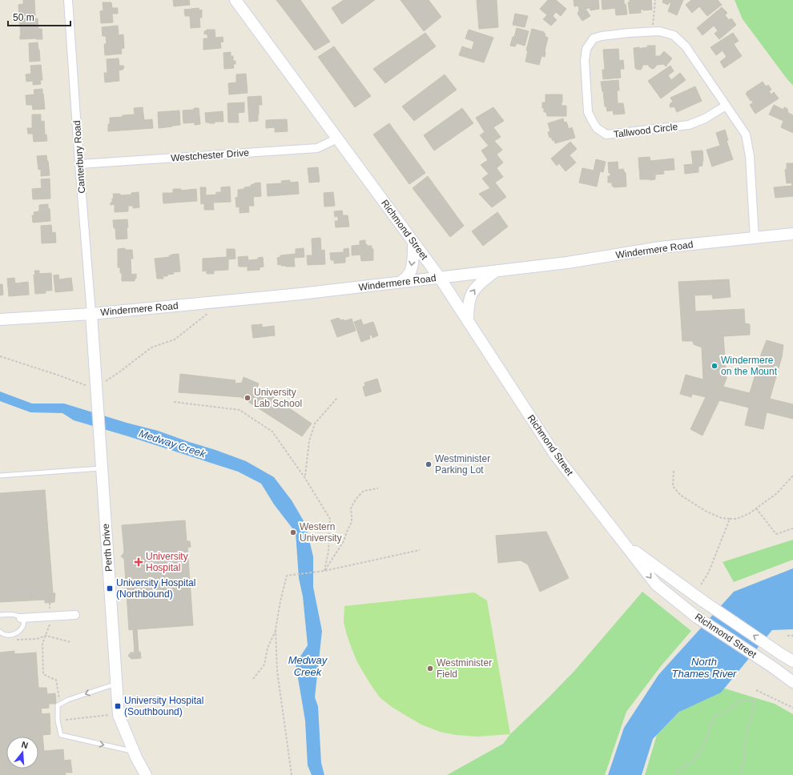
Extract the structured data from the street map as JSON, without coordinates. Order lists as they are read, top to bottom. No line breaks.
{"streets":{"main road":["Richmond Street","Windermere Road","Perth Drive"],"street":["Tallwood Circle","Westchester Drive","Canterbury Road"]},"crossings":[["Tallwood Circle","Windermere Road"],["Westchester Drive","Canterbury Road"],["Westchester Drive","Richmond Street"],["Canterbury Road","Windermere Road"],["Canterbury Road","Perth Drive"],["Richmond Street","Windermere Road"],["Windermere Road","Perth Drive"]],"water":["Medway Creek","North Thames River"],"places":{"other":["Windermere on the Mount","University Lab School","Westminister Parking Lot","Western University","Westminister Field"],"health":["University Hospital"],"transit":["University Hospital (Northbound)","University Hospital (Southbound)"]},"scale_bar":"50 m","north":"top"}
